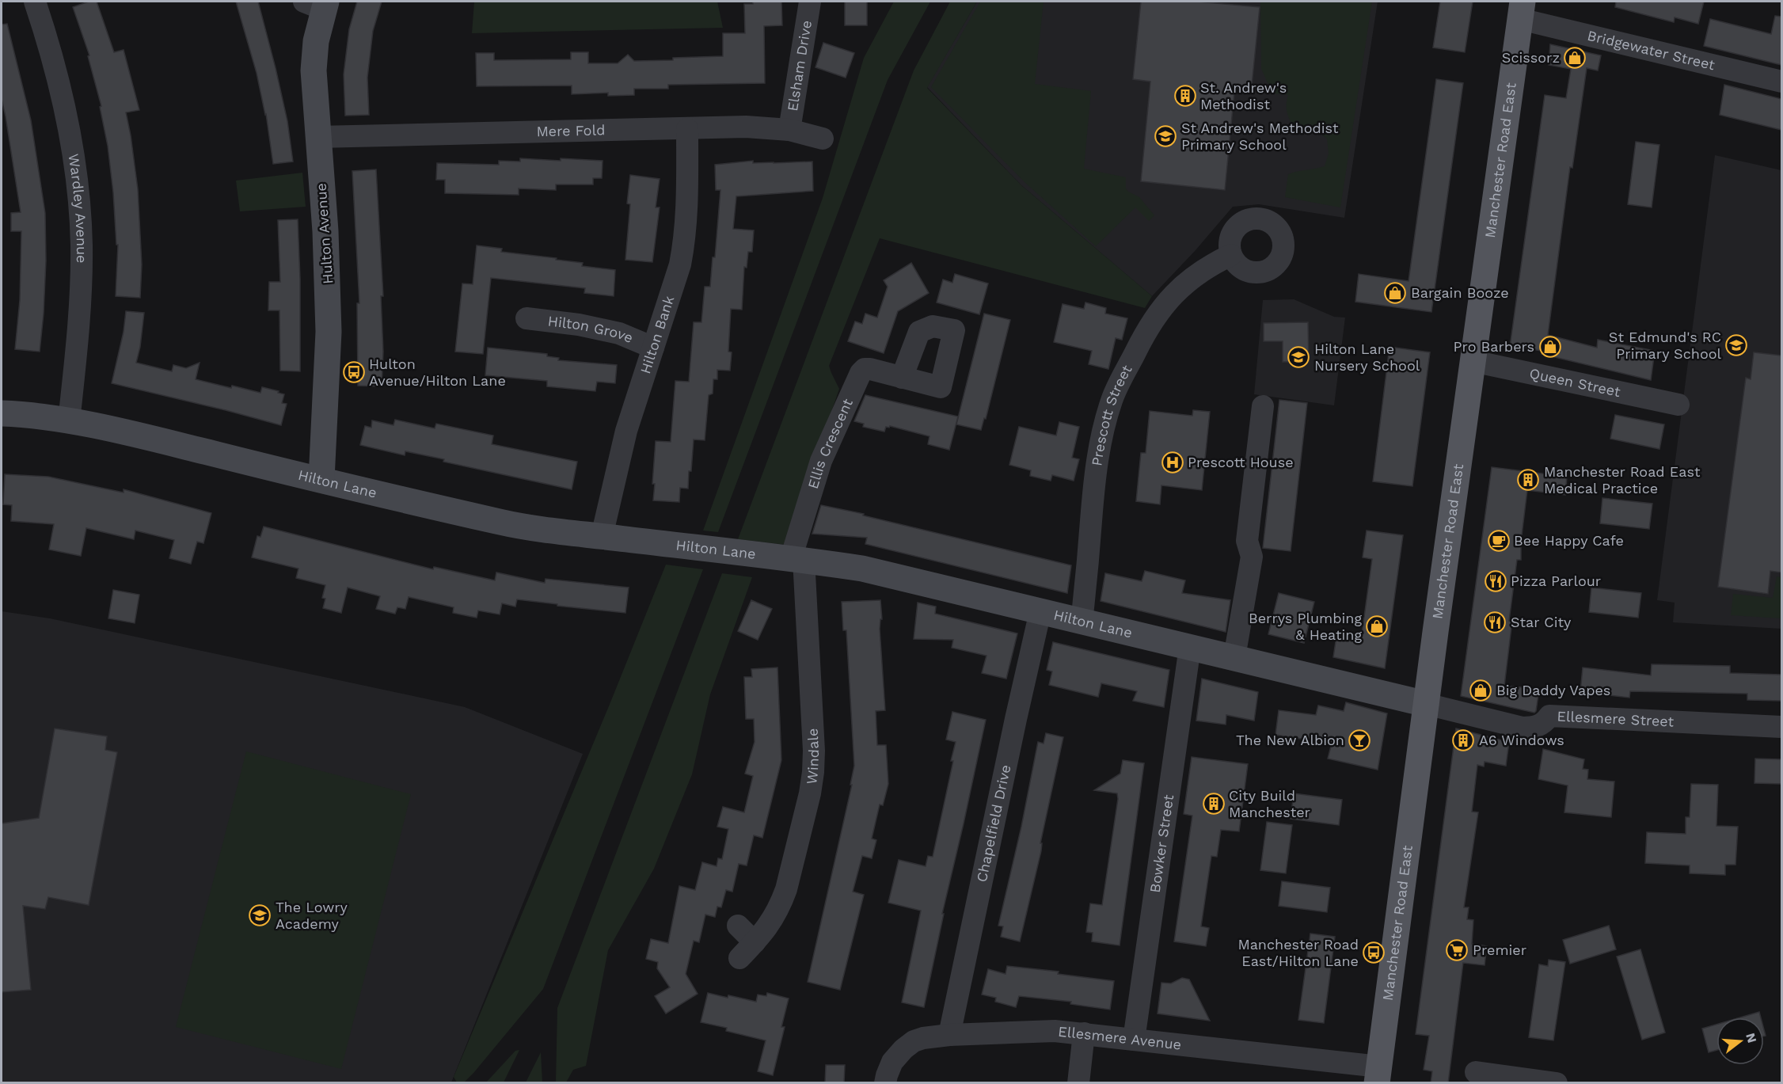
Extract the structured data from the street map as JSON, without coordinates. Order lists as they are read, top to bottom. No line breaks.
{"streets":{"main road":["Manchester Road East"],"street":["Bridgewater Street","Elsham Drive","Mere Fold","Wardley Avenue","Hulton Avenue","Hilton Grove","Hilton Bank","Queen Street","Prescott Street","Ellis Crescent","Hilton Lane","Ellesmere Street","Windale","Chapelfield Drive","Bowker Street","Ellesmere Avenue"]},"crossings":[["Bridgewater Street","Manchester Road East"],["Elsham Drive","Mere Fold"],["Mere Fold","Hulton Avenue"],["Mere Fold","Hilton Bank"],["Manchester Road East","Queen Street"],["Manchester Road East","Hilton Lane"],["Manchester Road East","Ellesmere Street"],["Manchester Road East","Ellesmere Avenue"],["Wardley Avenue","Hilton Lane"],["Hulton Avenue","Hilton Lane"],["Hilton Grove","Hilton Bank"],["Hilton Bank","Hilton Lane"],["Prescott Street","Hilton Lane"],["Ellis Crescent","Hilton Lane"],["Ellis Crescent","Windale"],["Hilton Lane","Ellesmere Street"],["Hilton Lane","Windale"],["Hilton Lane","Chapelfield Drive"],["Hilton Lane","Bowker Street"],["Chapelfield Drive","Ellesmere Avenue"],["Bowker Street","Ellesmere Avenue"]],"places":{"shop":["Scissorz","Bargain Booze","Pro Barbers","Berrys Plumbing & Heating","Big Daddy Vapes"],"building":["St. Andrew's Methodist","Manchester Road East Medical Practice","A6 Windows","City Build Manchester"],"school or university":["St Andrew's Methodist Primary School","St Edmund's RC Primary School","Hilton Lane Nursery School","The Lowry Academy"],"bus stop":["Hulton Avenue/Hilton Lane","Manchester Road East/Hilton Lane"],"hospital":["Prescott House"],"cafe":["Bee Happy Cafe"],"restaurant":["Pizza Parlour","Star City"],"bar":["The New Albion"],"supermarket":["Premier"]},"north":"right"}
